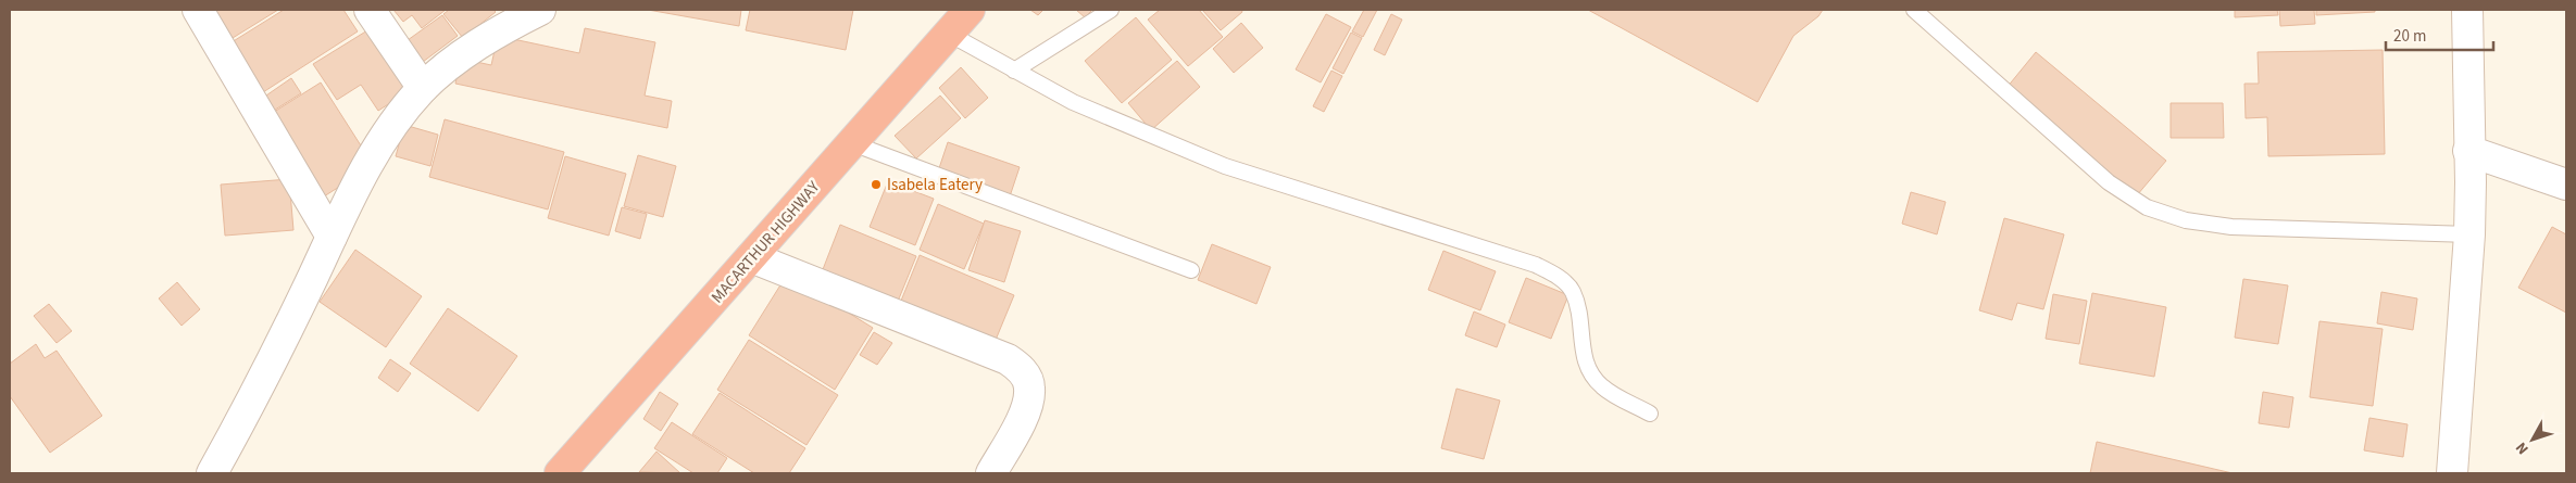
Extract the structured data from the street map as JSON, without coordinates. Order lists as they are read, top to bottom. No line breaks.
{"streets":{"highway":["MACARTHUR HIGHWAY"]},"places":["Isabela Eatery"],"scale_bar":"20 m","north":"bottom left"}
